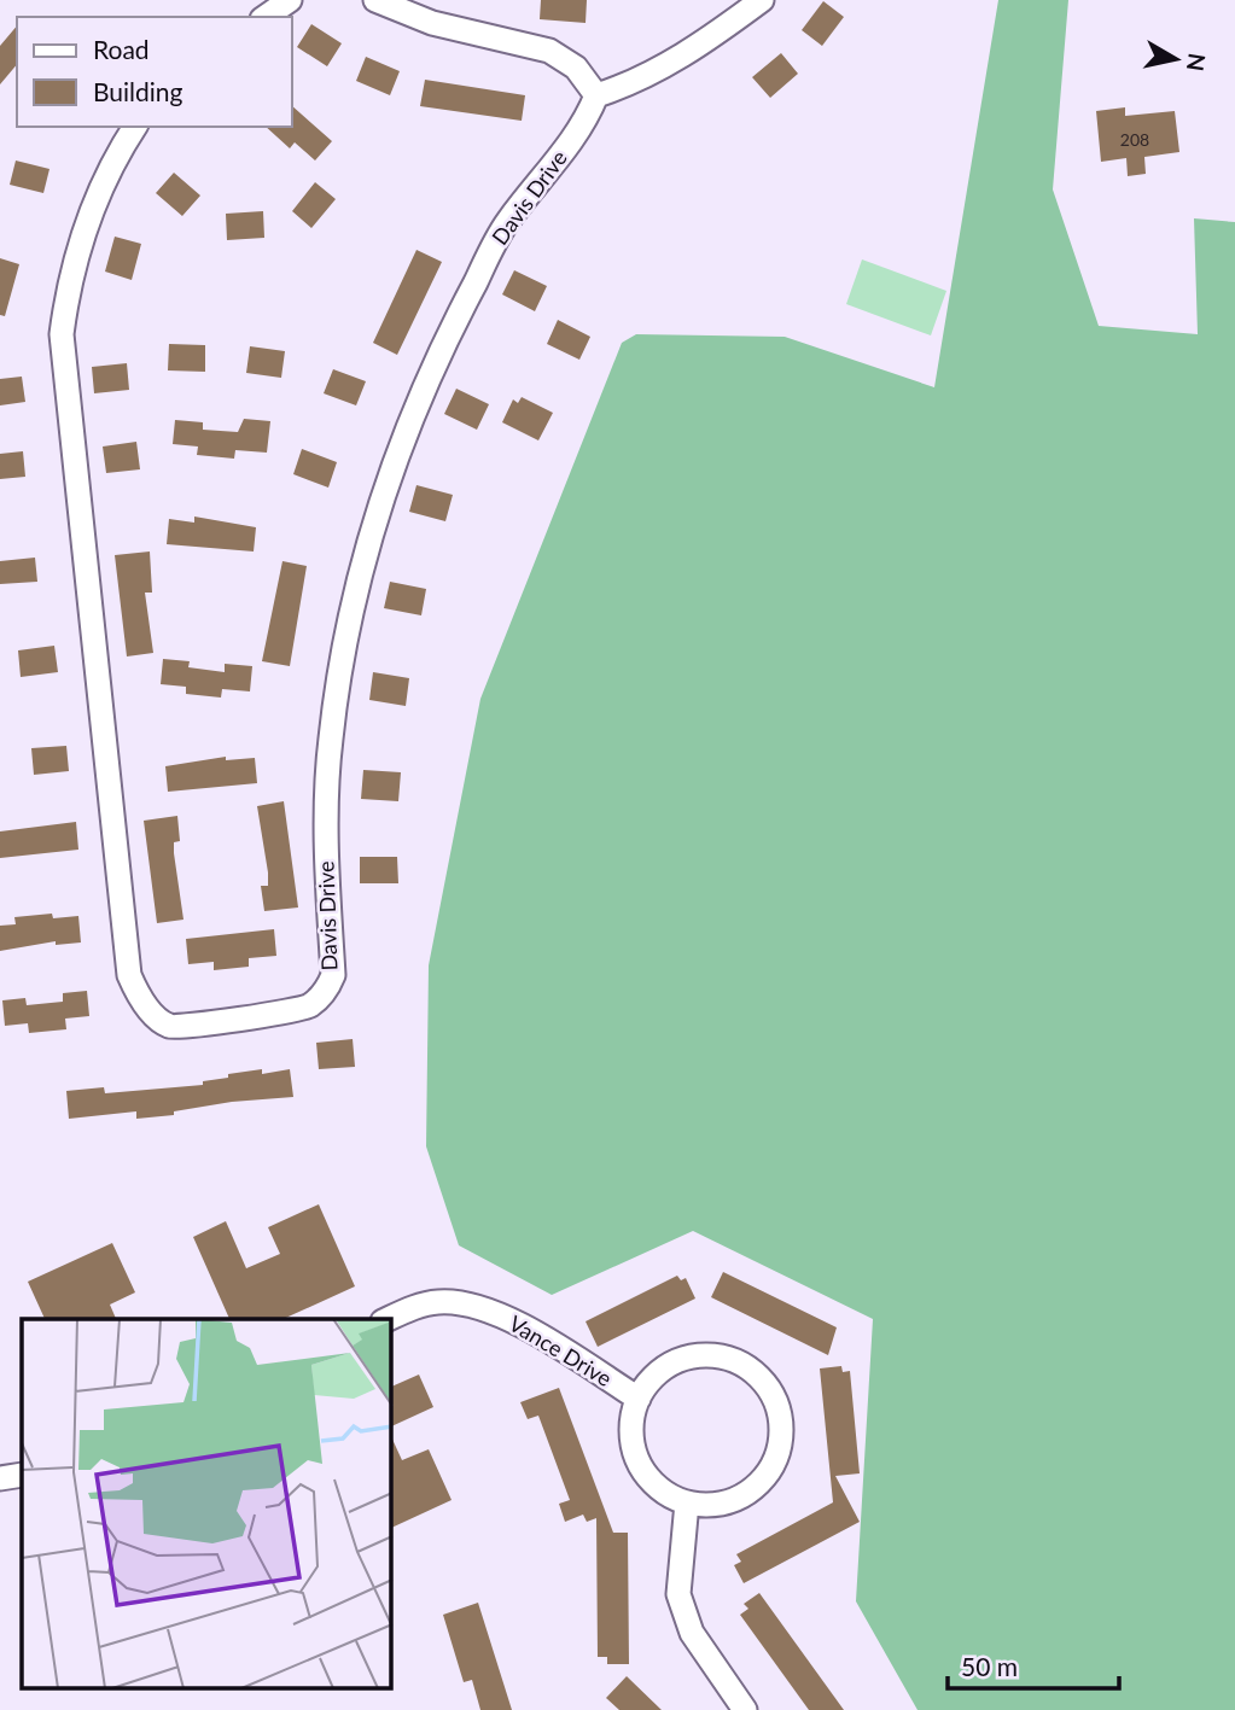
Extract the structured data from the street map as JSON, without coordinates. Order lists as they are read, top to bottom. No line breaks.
{"streets":{"street":["Davis Drive","Vance Drive"]},"house_numbers":["208"],"legend":["Road","Building"],"scale_bar":"50 m","north":"right"}
